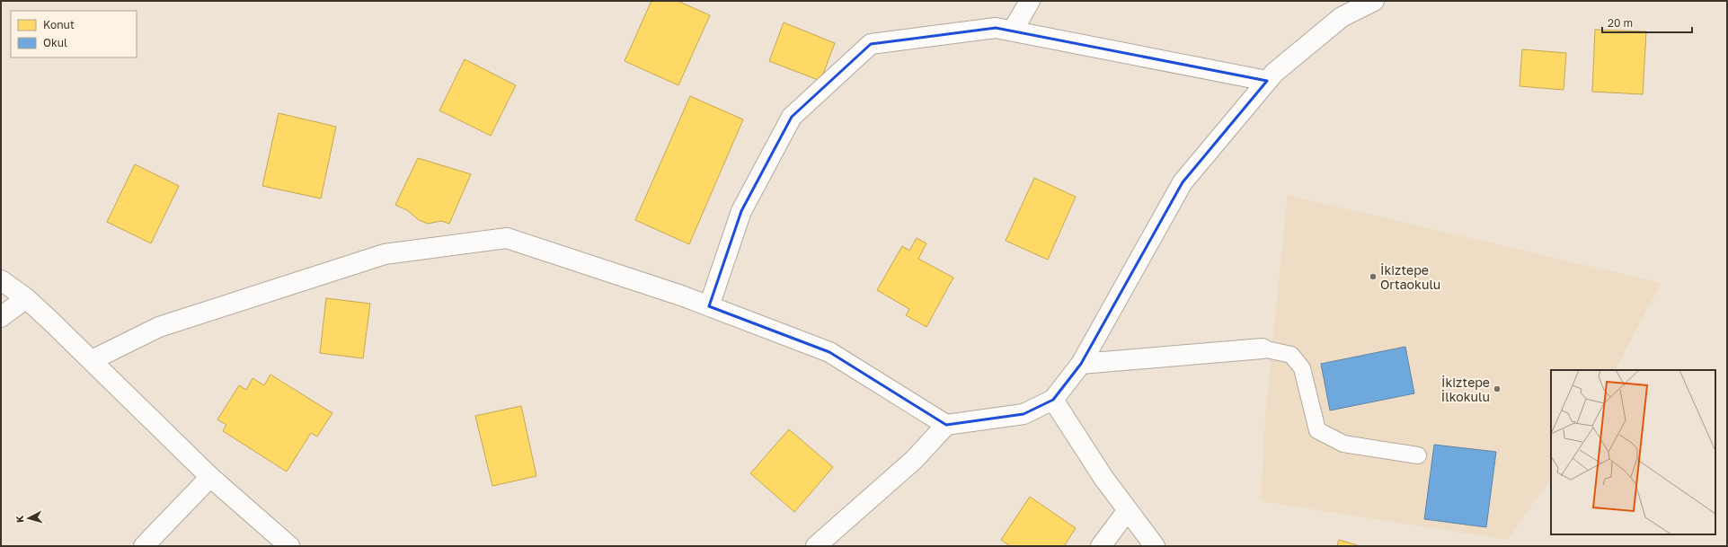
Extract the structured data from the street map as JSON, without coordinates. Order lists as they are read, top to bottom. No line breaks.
{"places":["İkiztepe Ortaokulu","İkiztepe İlkokulu"],"legend":["Konut","Okul"],"scale_bar":"20 m","north":"left"}
